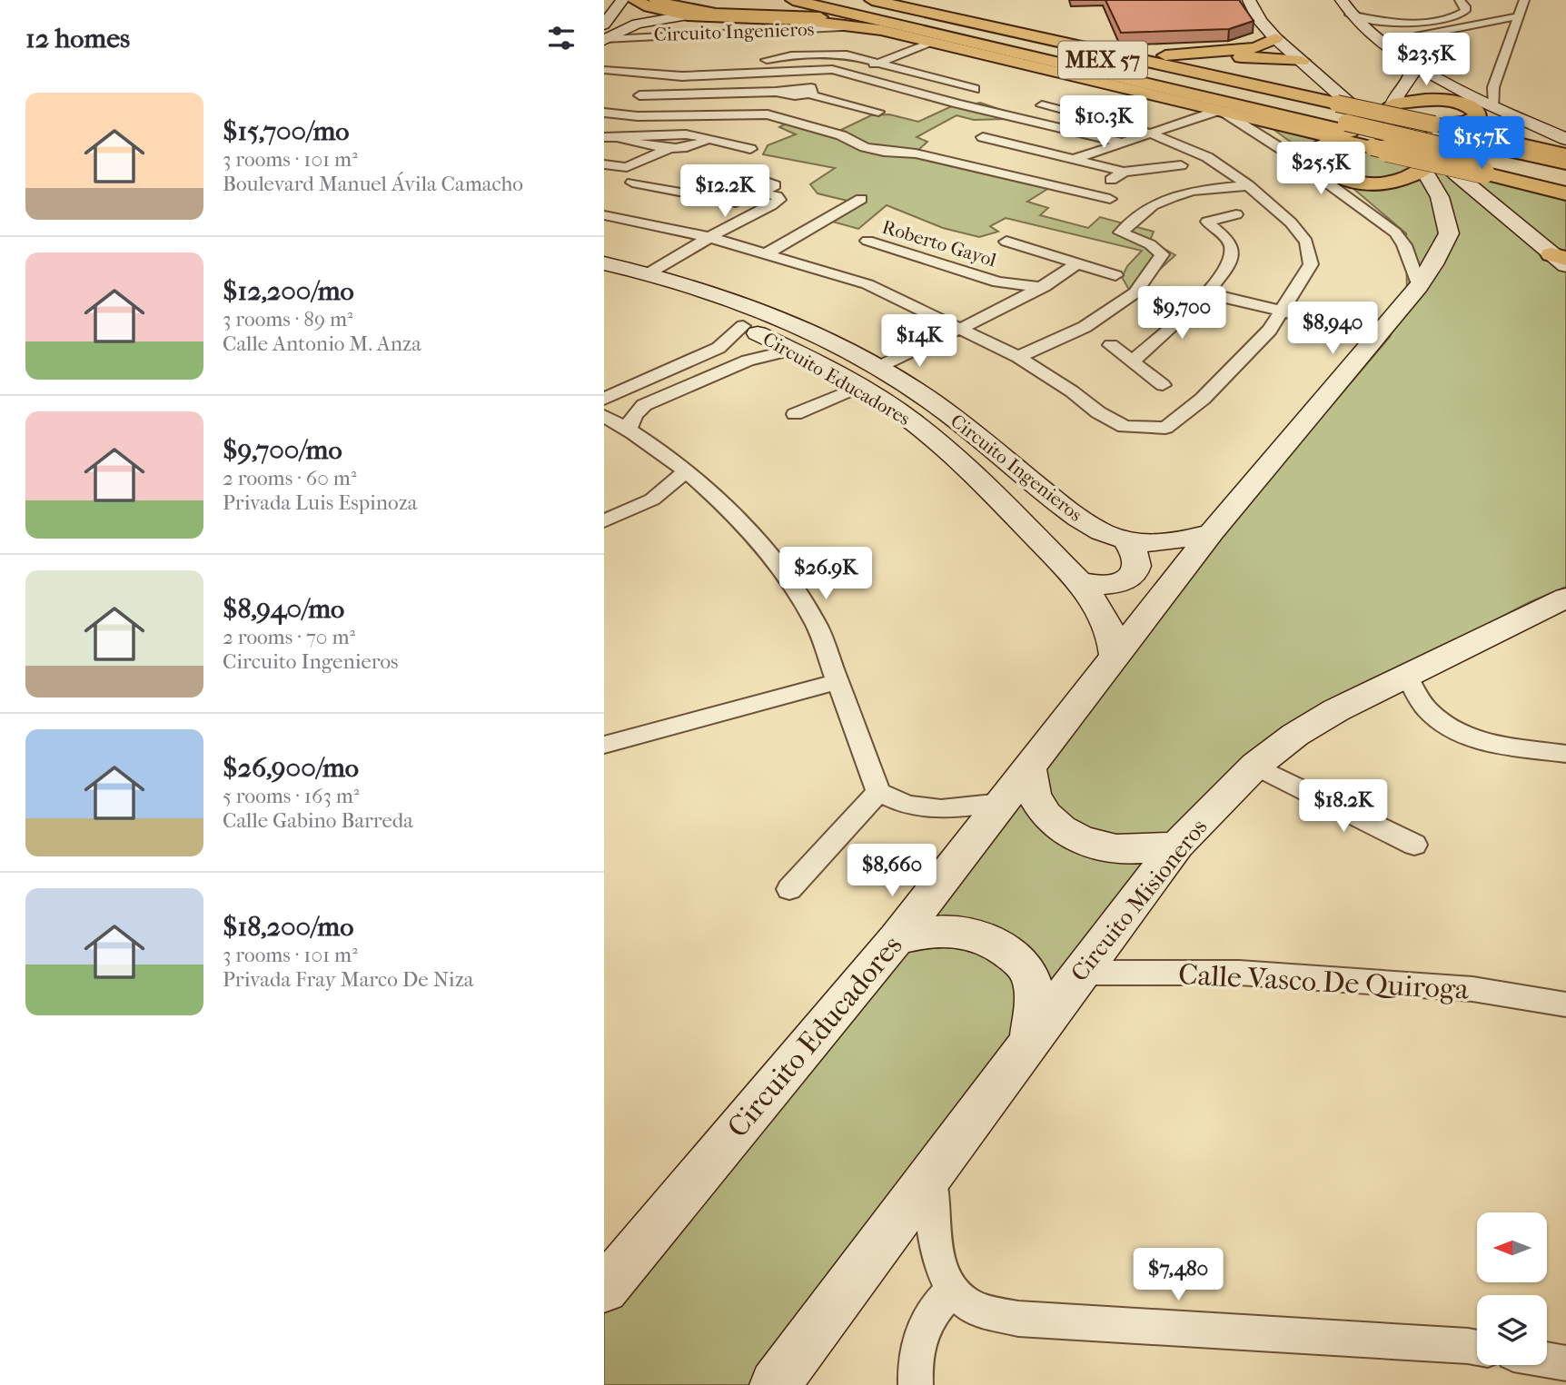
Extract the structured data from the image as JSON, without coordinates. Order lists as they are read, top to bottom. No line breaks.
{"streets":{"main road":["Circuito Ingenieros","MEX 57","Circuito Educadores","Circuito Misioneros"],"street":["Roberto Gayol","Calle Vasco De Quiroga"]},"crossings":[["Circuito Ingenieros","Circuito Educadores"],["Circuito Misioneros","Calle Vasco De Quiroga"]],"north":"left","page":{"heading":"12 homes","price":["$23.5K","$10.3K","$15.7K","$25.5K","$12.2K","$9,700","$8,940","$14K","$26.9K","$18.2K","$8,660","$7,480"],"list":[{"name":"$15,700/mo","note":"3 rooms · 101 m² · Boulevard Manuel Ávila Camacho"},{"name":"$12,200/mo","note":"3 rooms · 89 m² · Calle Antonio M. Anza"},{"name":"$9,700/mo","note":"2 rooms · 60 m² · Privada Luis Espinoza"},{"name":"$8,940/mo","note":"2 rooms · 70 m² · Circuito Ingenieros"},{"name":"$26,900/mo","note":"5 rooms · 163 m² · Calle Gabino Barreda"},{"name":"$18,200/mo","note":"3 rooms · 101 m² · Privada Fray Marco De Niza"}]}}
